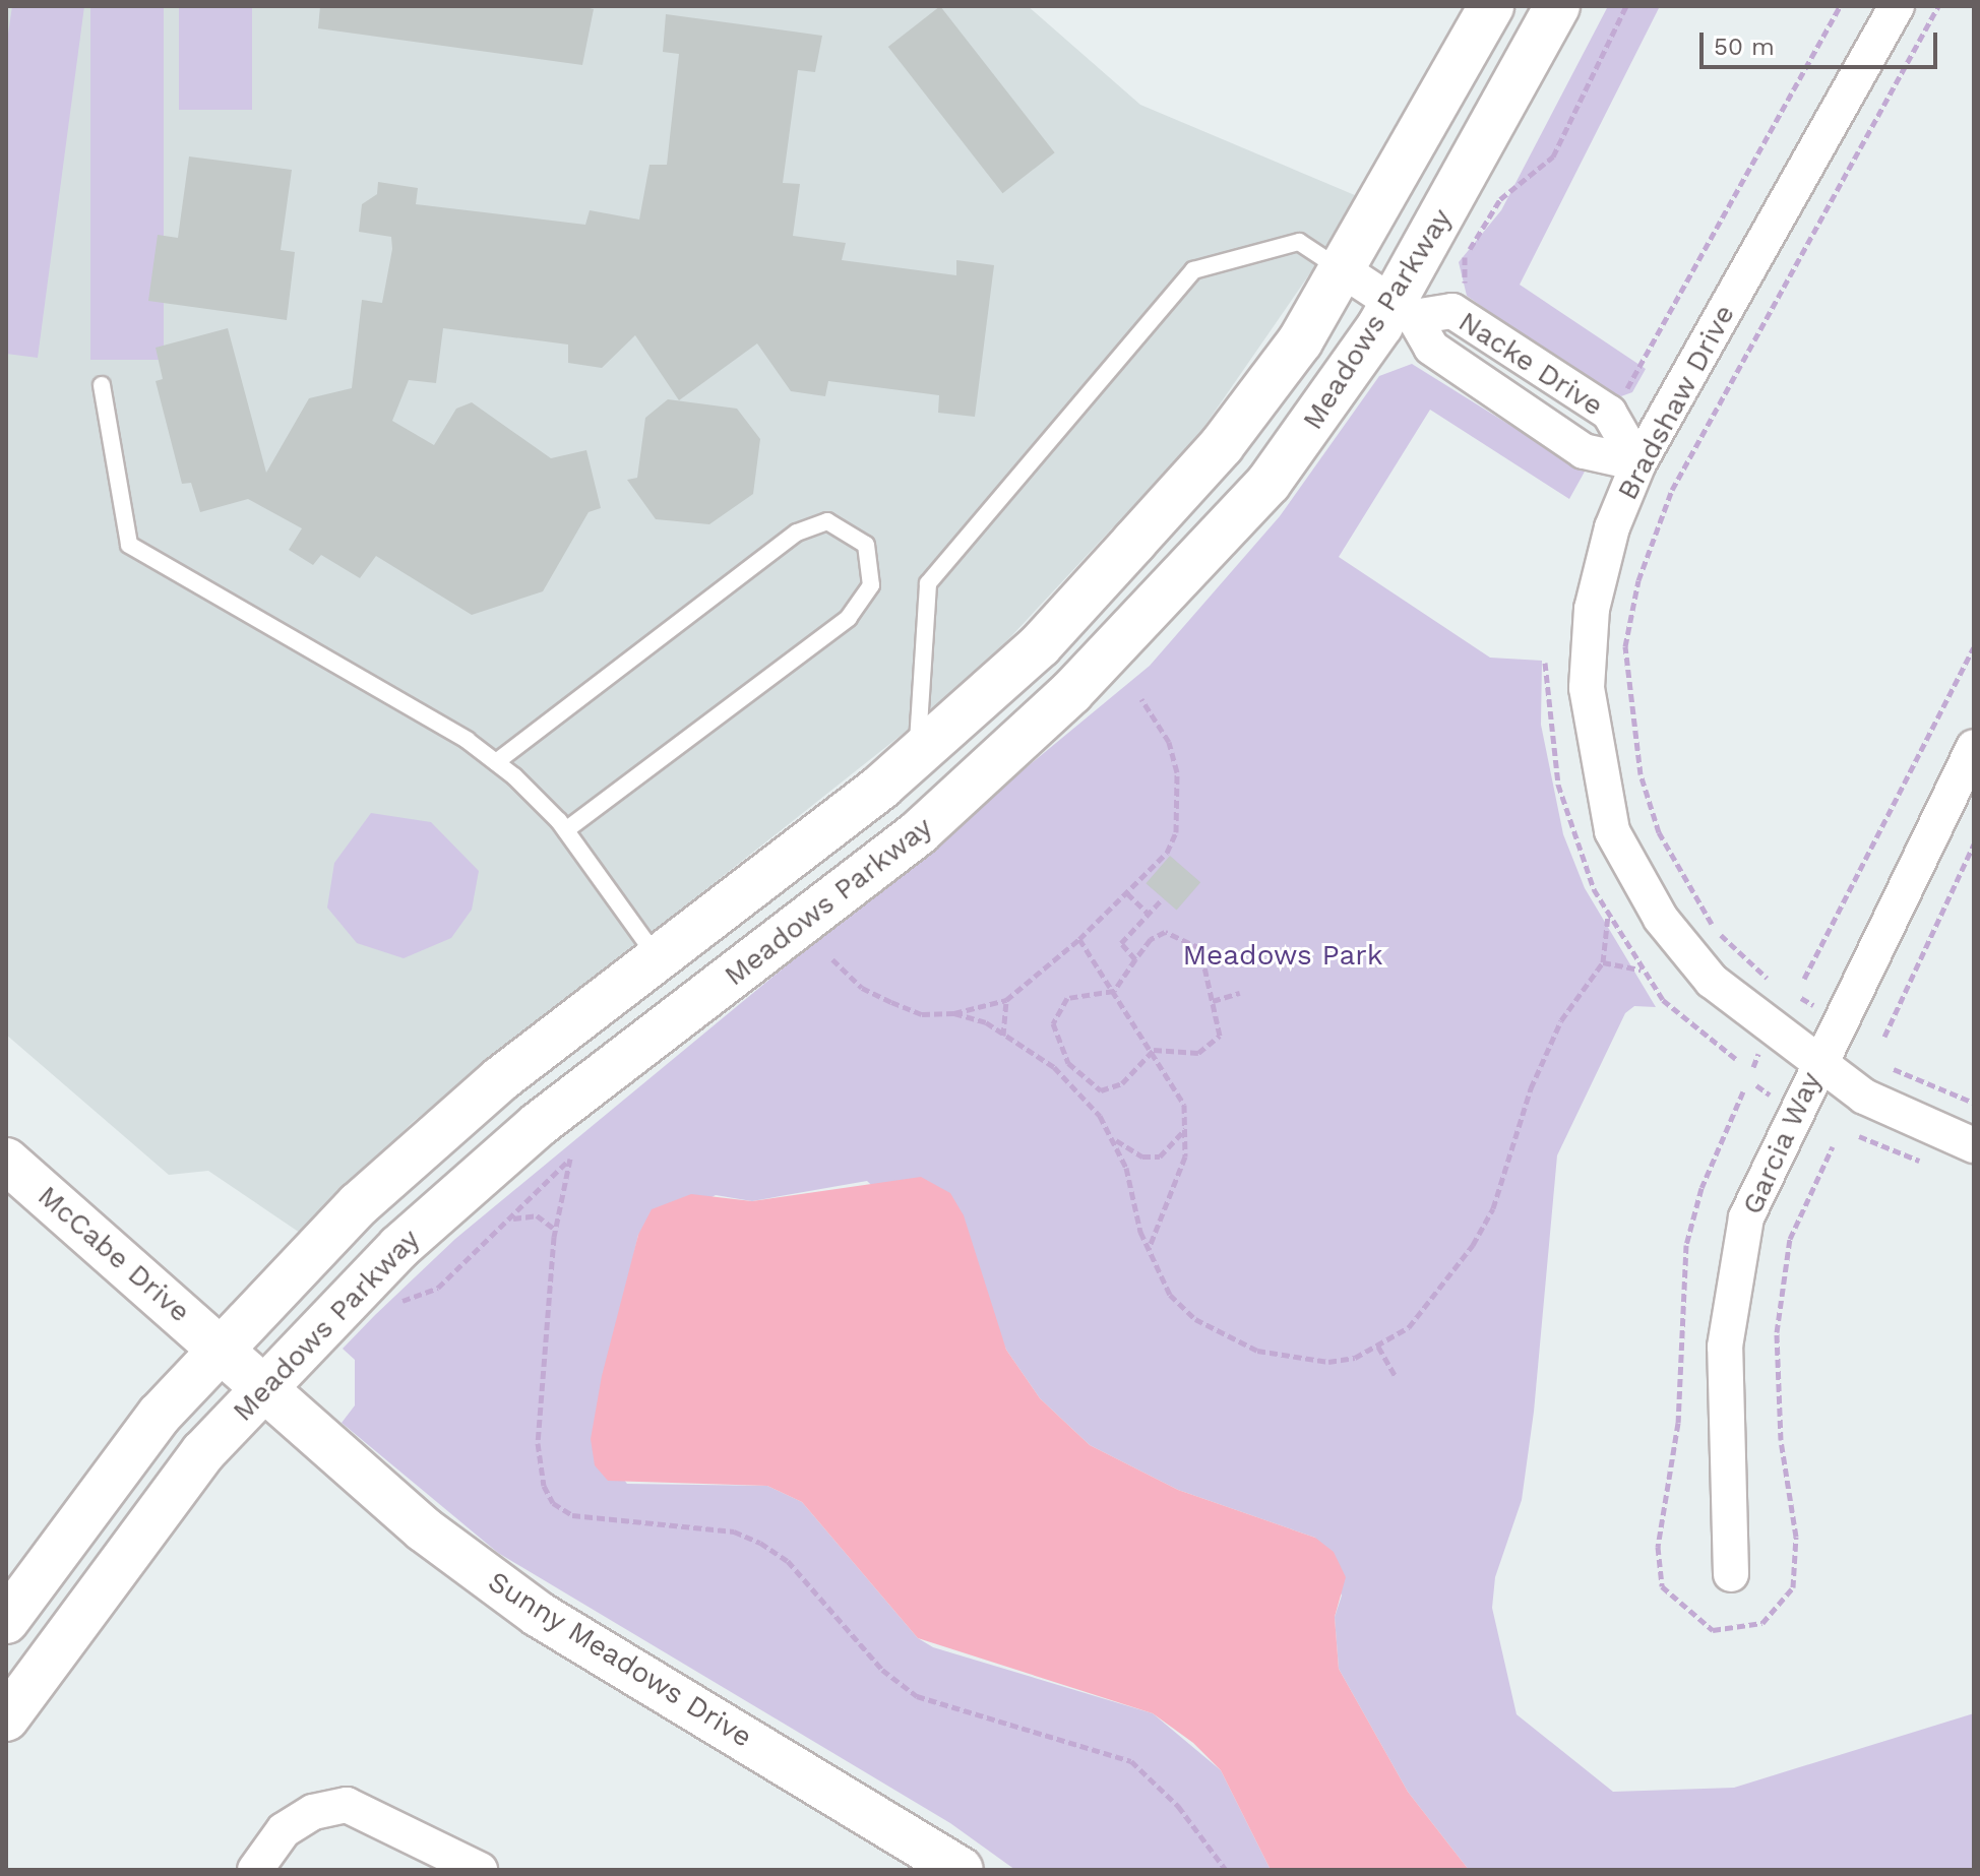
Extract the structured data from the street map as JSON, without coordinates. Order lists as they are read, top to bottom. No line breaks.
{"streets":{"main road":["Meadows Parkway","McCabe Drive","Sunny Meadows Drive"],"street":["Nacke Drive","Bradshaw Drive","Garcia Way"]},"crossings":[["Meadows Parkway","Nacke Drive"],["Meadows Parkway","McCabe Drive"],["Meadows Parkway","Sunny Meadows Drive"],["Nacke Drive","Bradshaw Drive"],["Bradshaw Drive","Garcia Way"],["McCabe Drive","Sunny Meadows Drive"]],"parks":["Meadows Park"],"scale_bar":"50 m"}
